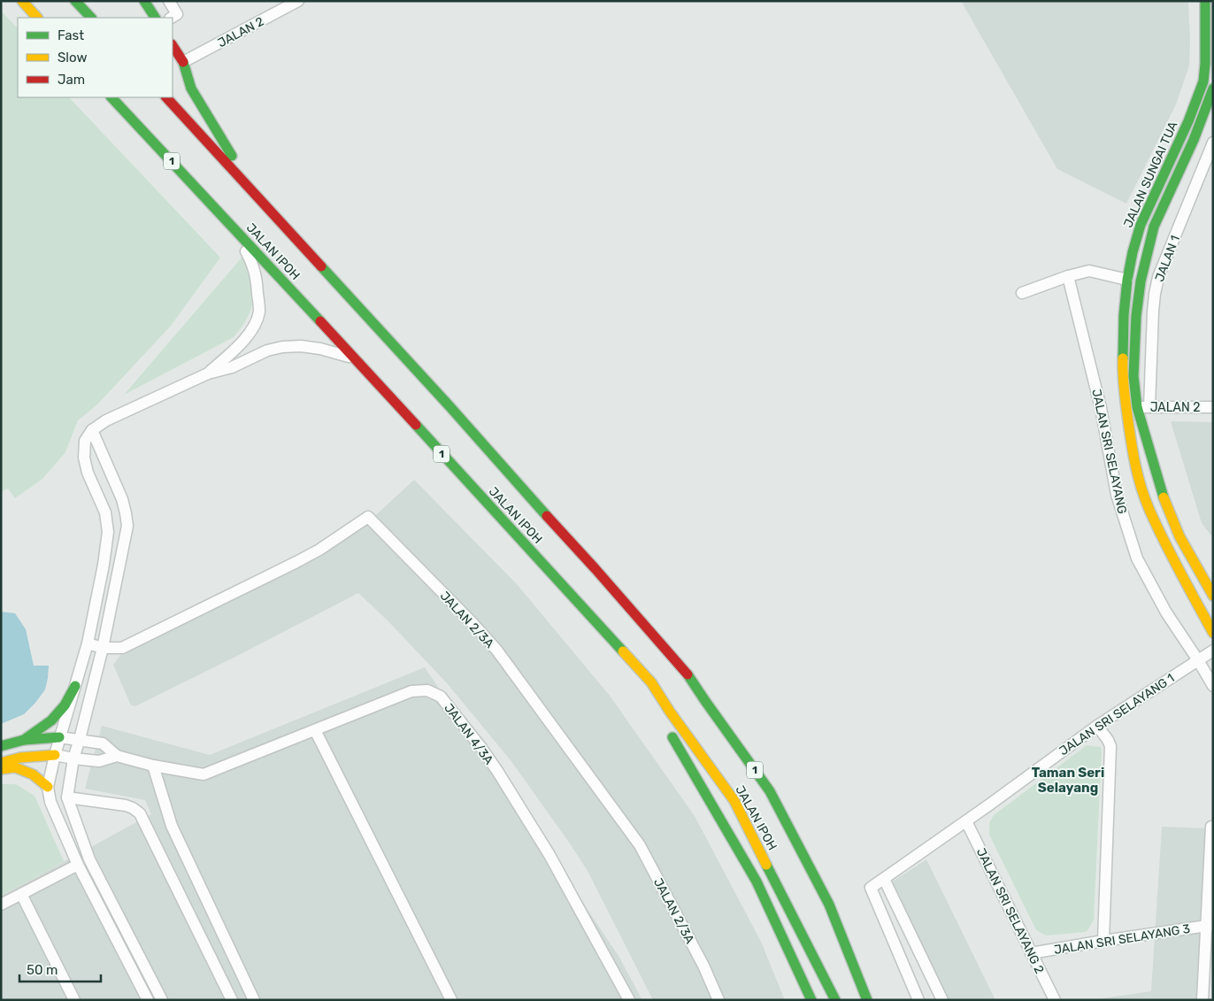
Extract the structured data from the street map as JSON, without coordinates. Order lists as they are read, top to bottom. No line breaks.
{"streets":{"main road":["1","JALAN SUNGAI TUA","JALAN IPOH"],"street":["JALAN 2","JALAN 1","JALAN SRI SELAYANG","JALAN 2/3A","JALAN SRI SELAYANG 1","JALAN 4/3A","JALAN SRI SELAYANG 2","JALAN SRI SELAYANG 3"]},"crossings":[["JALAN 2","JALAN SUNGAI TUA"],["JALAN 2","JALAN 1"],["JALAN SRI SELAYANG","JALAN SRI SELAYANG 1"],["JALAN SRI SELAYANG 1","JALAN SRI SELAYANG 2"],["JALAN SRI SELAYANG 2","JALAN SRI SELAYANG 3"]],"districts":["Taman Seri Selayang"],"legend":["Fast","Slow","Jam"],"scale_bar":"50 m"}
